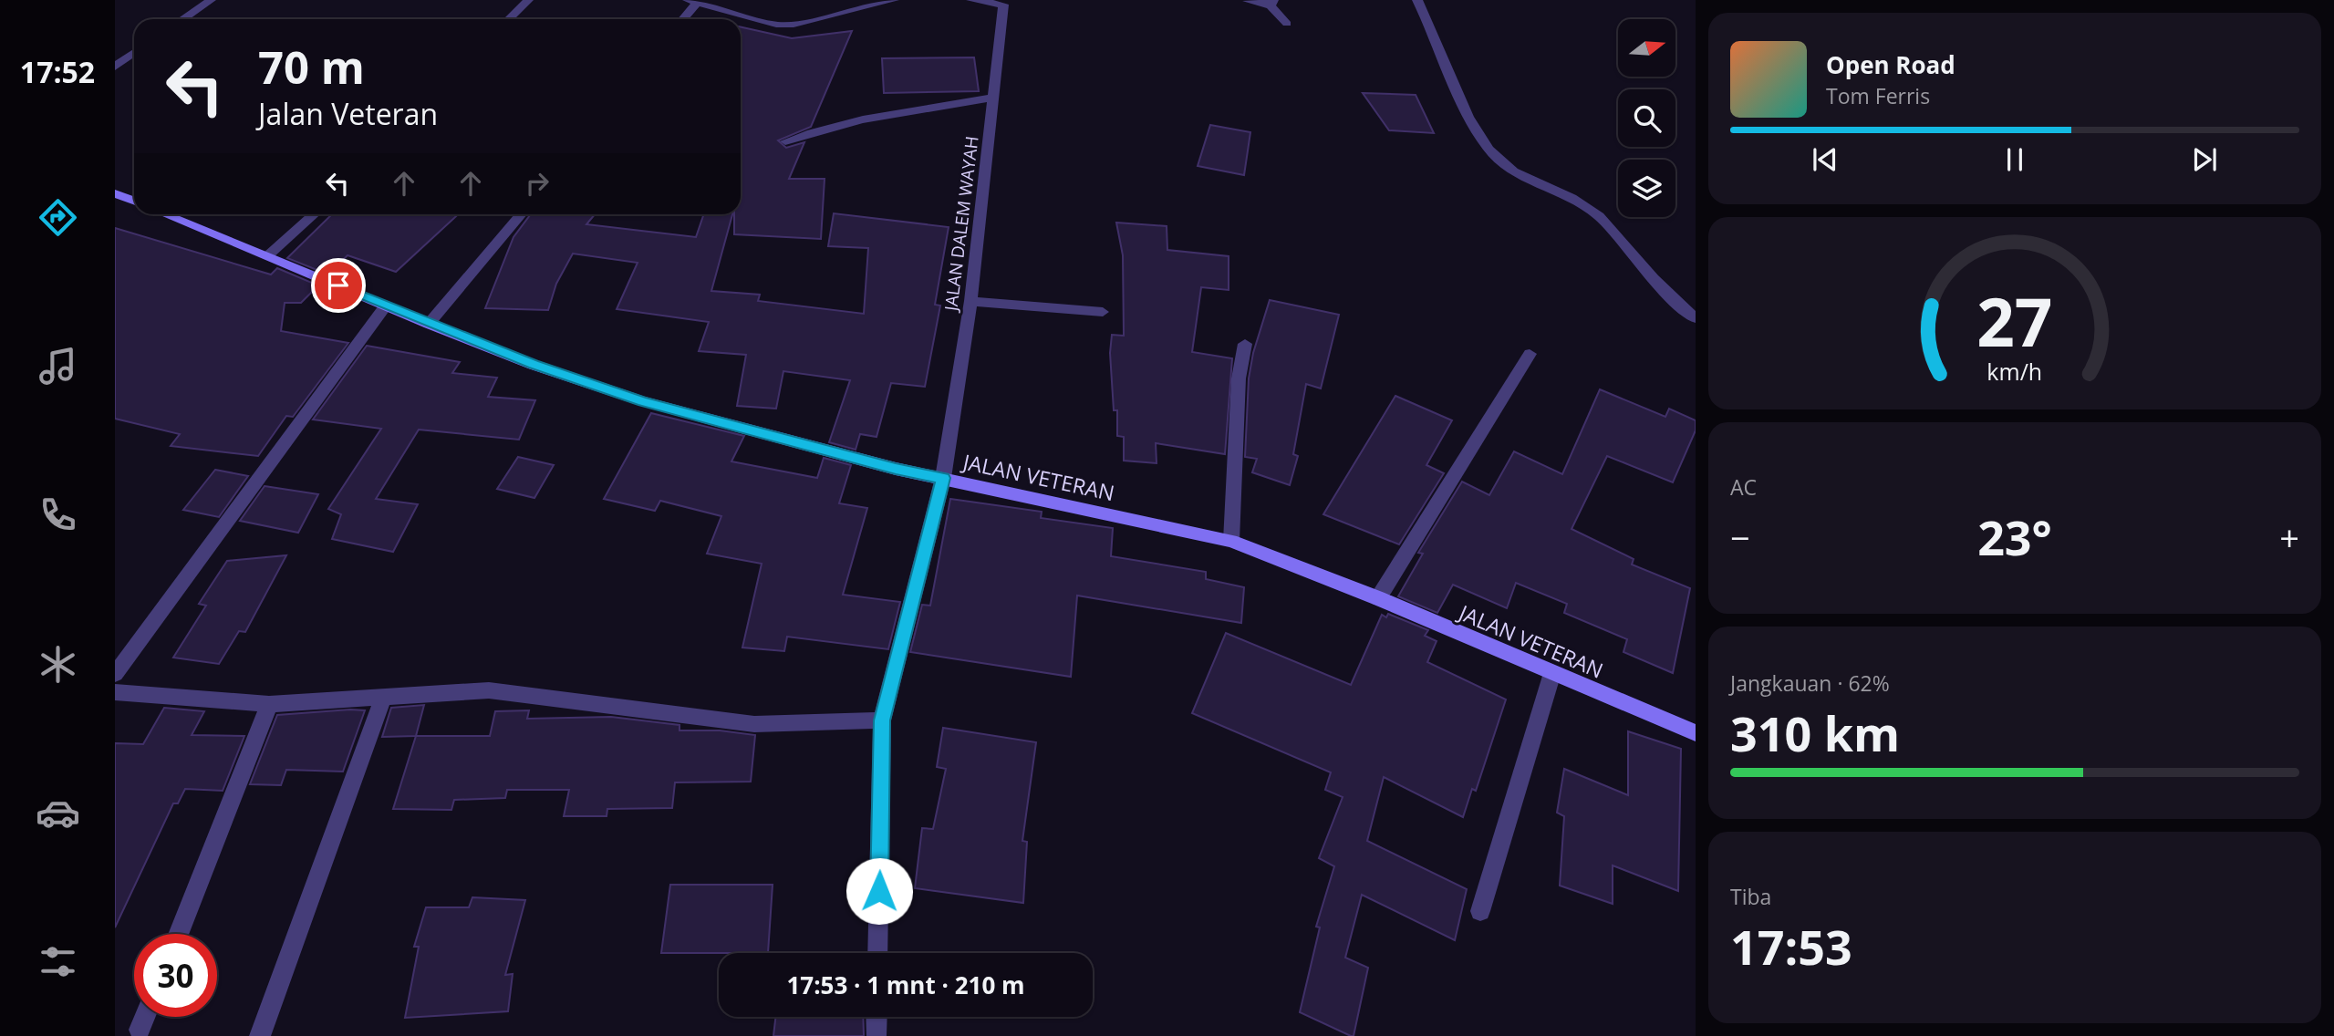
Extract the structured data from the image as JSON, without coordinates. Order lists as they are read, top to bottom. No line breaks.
{"streets":{"street":["JALAN DALEM WAYAH","JALAN VETERAN"]},"crossings":[["JALAN DALEM WAYAH","JALAN VETERAN"]],"north":"right","page":{"tabs":"17:52","turn":["70 m","Jalan Veteran"],"song":["Open Road","Tom Ferris"],"tile":["AC",["Jangkauan · 62%","310 km"],["Tiba","17:53"]],"heat":["−","23°","+"],"limit":"30","trip":"17:53 · 1 mnt · 210 m","gauge":["27","km/h"]}}
